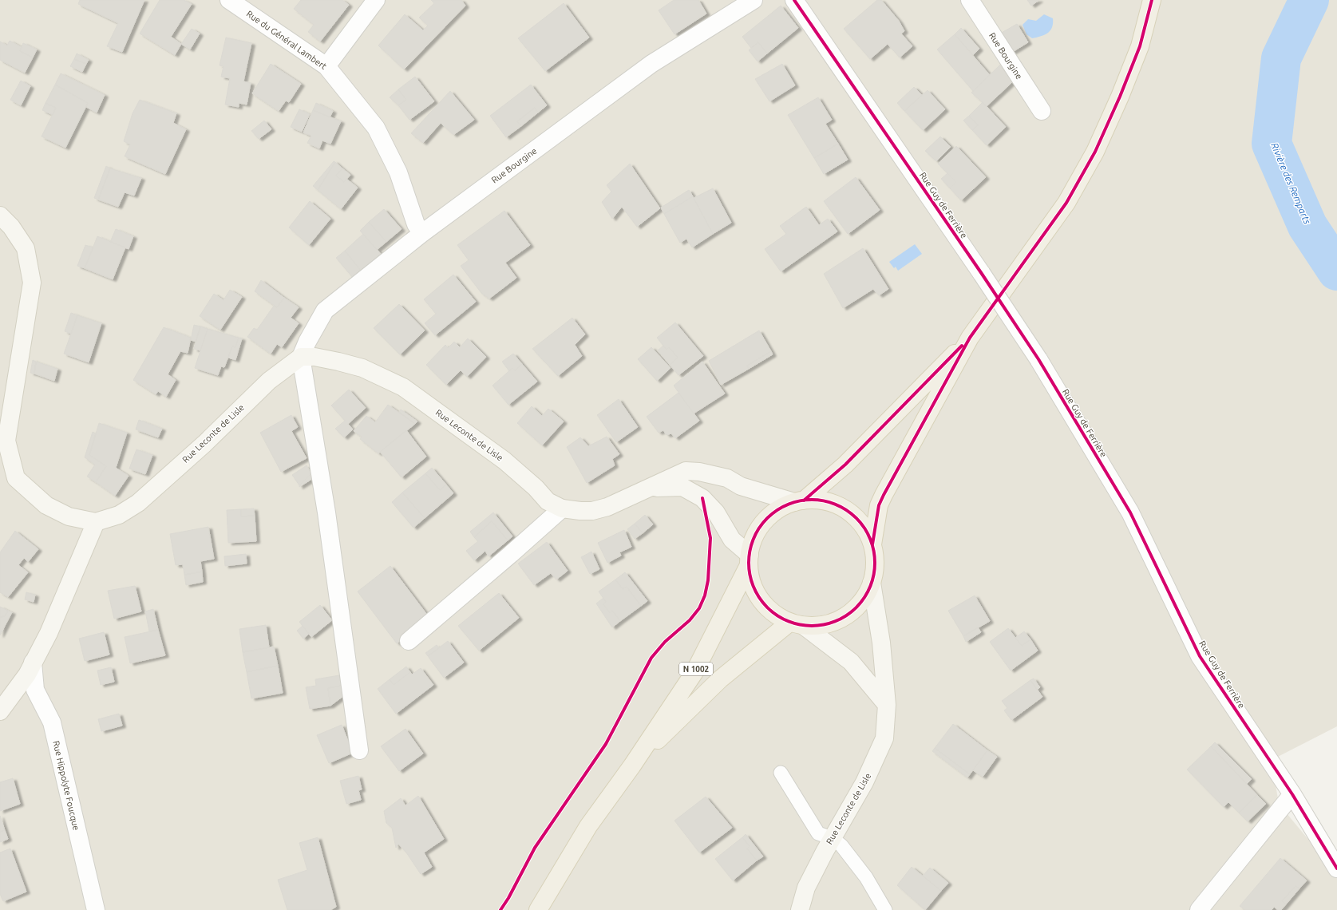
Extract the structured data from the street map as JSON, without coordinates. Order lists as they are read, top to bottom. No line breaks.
{"streets":{"main road":["Rue Leconte de Lisle","N 1002"],"street":["Rue du Général Lambert","Rue Bourgine","Rue Guy de Ferrière","Rue Hippolyte Foucque"]},"crossings":[["Rue du Général Lambert","Rue Bourgine"],["Rue Bourgine","Rue Leconte de Lisle"],["Rue Leconte de Lisle","N 1002"]],"water":["Rivière des Remparts"]}
